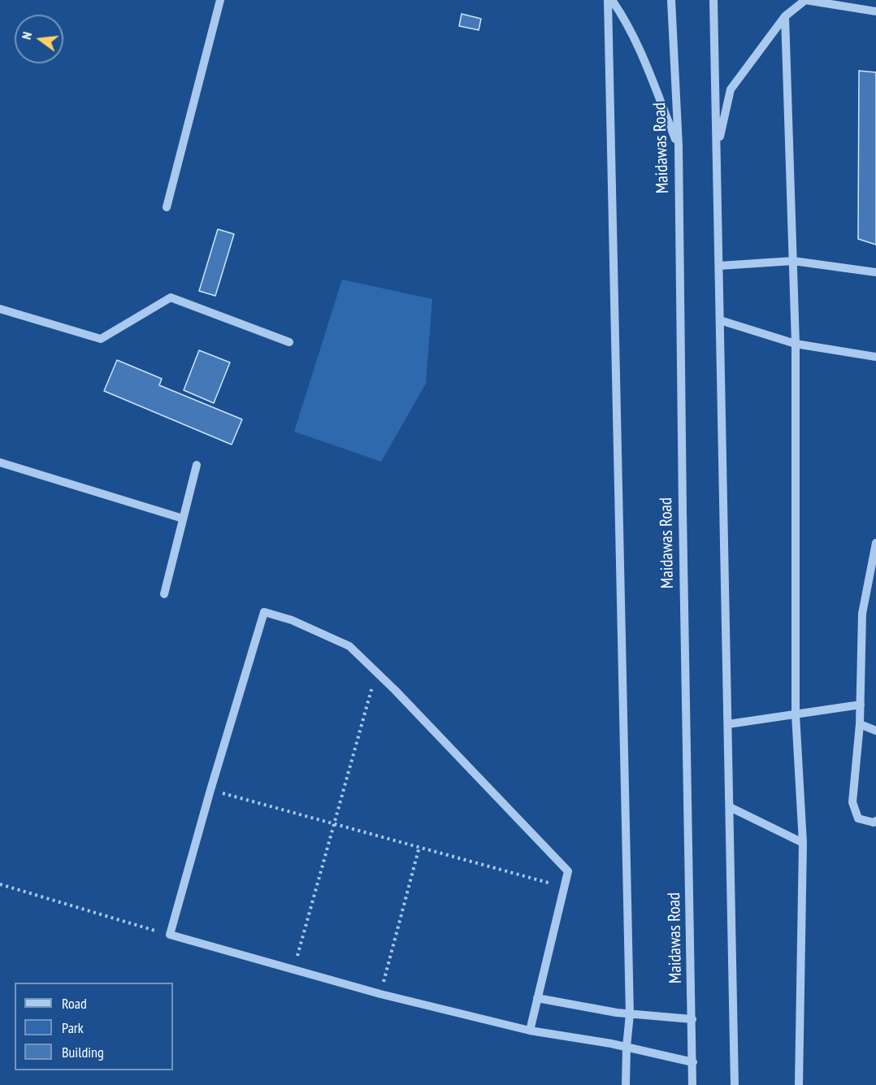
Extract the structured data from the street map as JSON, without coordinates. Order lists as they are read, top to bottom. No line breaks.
{"streets":{"street":["Maidawas Road"]},"legend":["Road","Park","Building"],"north":"left"}
